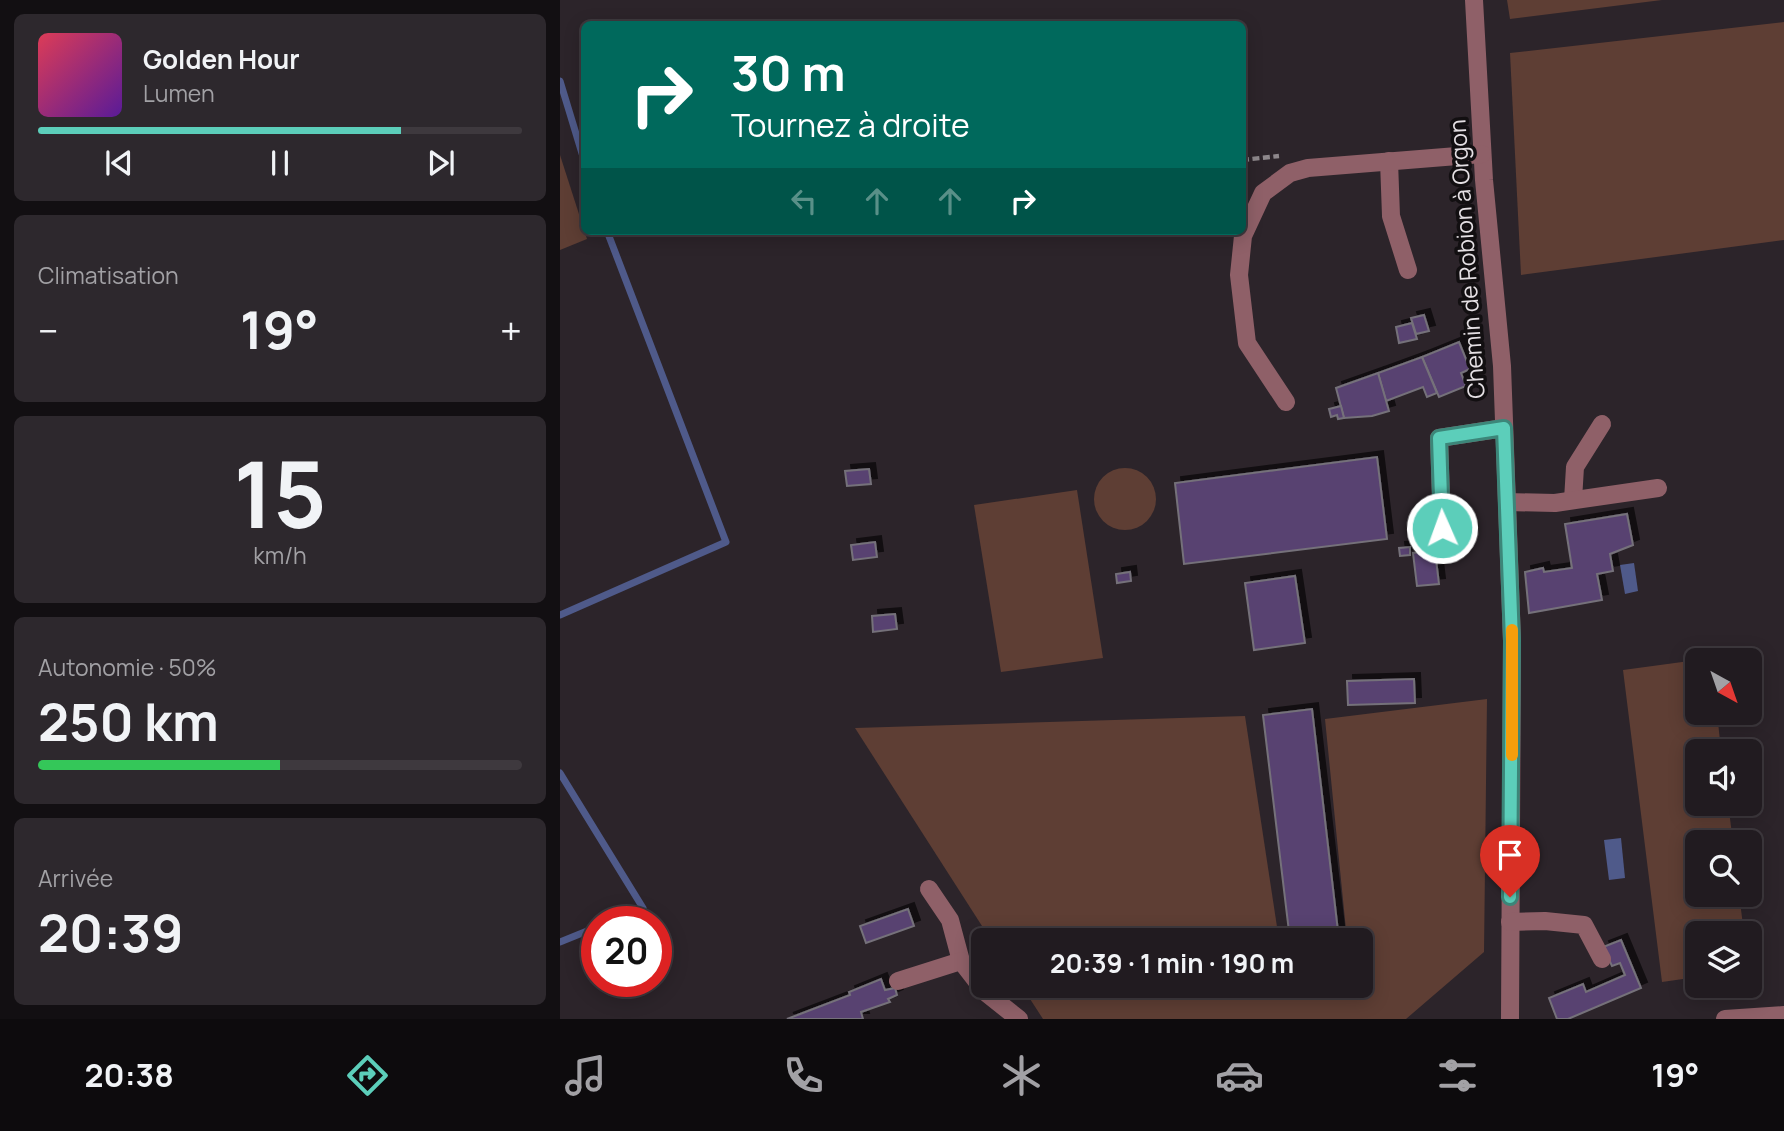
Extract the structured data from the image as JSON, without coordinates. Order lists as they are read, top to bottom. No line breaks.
{"streets":{"street":["Chemin de Robion à Orgon"]},"north":"bottom right","page":{"turn":["30 m","Tournez à droite"],"song":["Golden Hour","Lumen"],"tile":["Climatisation",["15","km/h"],["Autonomie · 50%","250 km"],["Arrivée","20:39"]],"heat":["−","19°","+"],"limit":"20","trip":"20:39 · 1 min · 190 m","tabs":["20:38","19°"]}}
